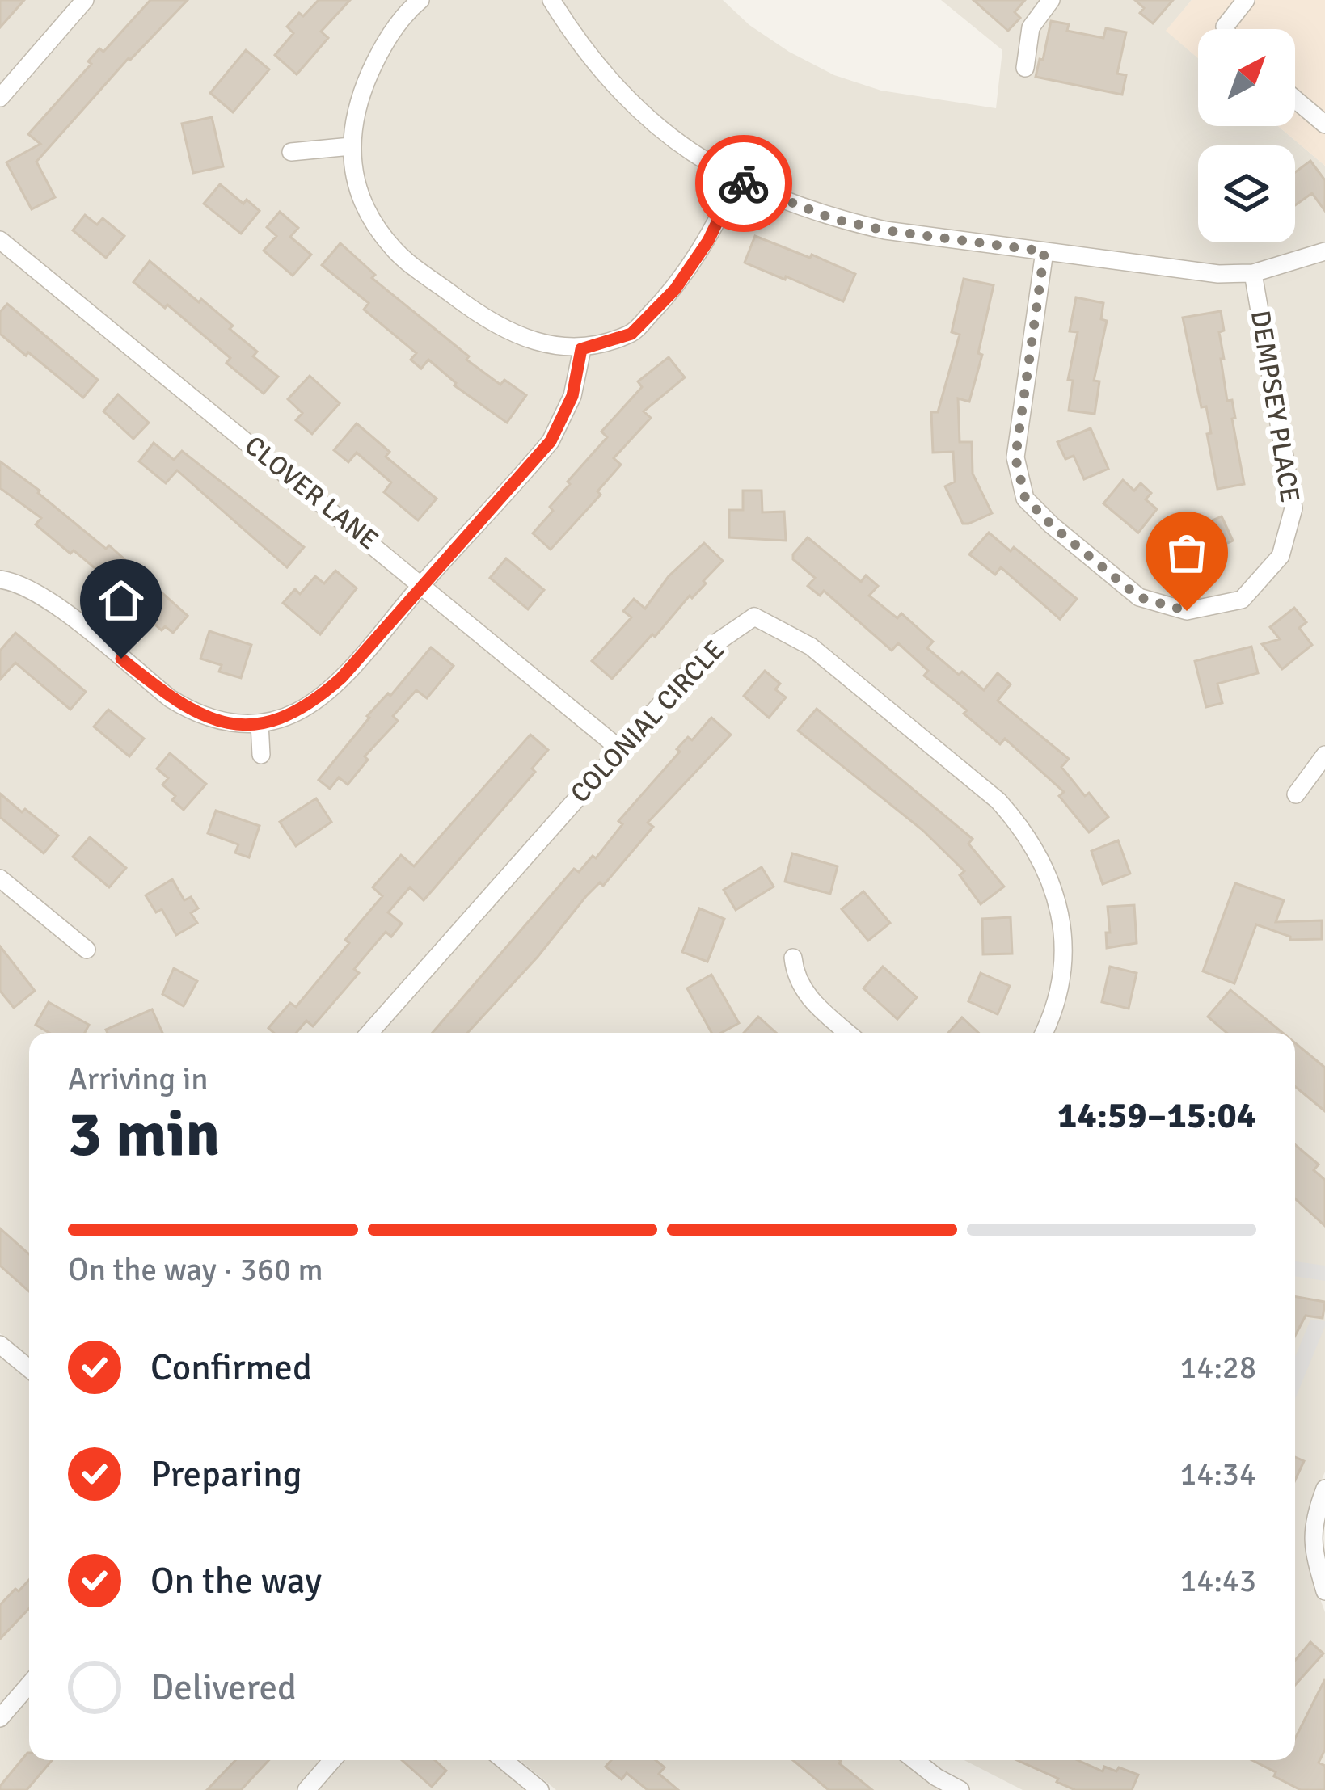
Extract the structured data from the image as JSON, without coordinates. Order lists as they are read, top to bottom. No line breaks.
{"streets":{"street":["DEMPSEY PLACE","CLOVER LANE","COLONIAL CIRCLE"]},"crossings":[["CLOVER LANE","COLONIAL CIRCLE"]],"north":"top right","page":{"heading":["3 min","Arriving in","14:59–15:04"],"bar":"On the way · 360 m","list":[["Confirmed","14:28"],["Preparing","14:34"],["On the way","14:43"],"Delivered"]}}
